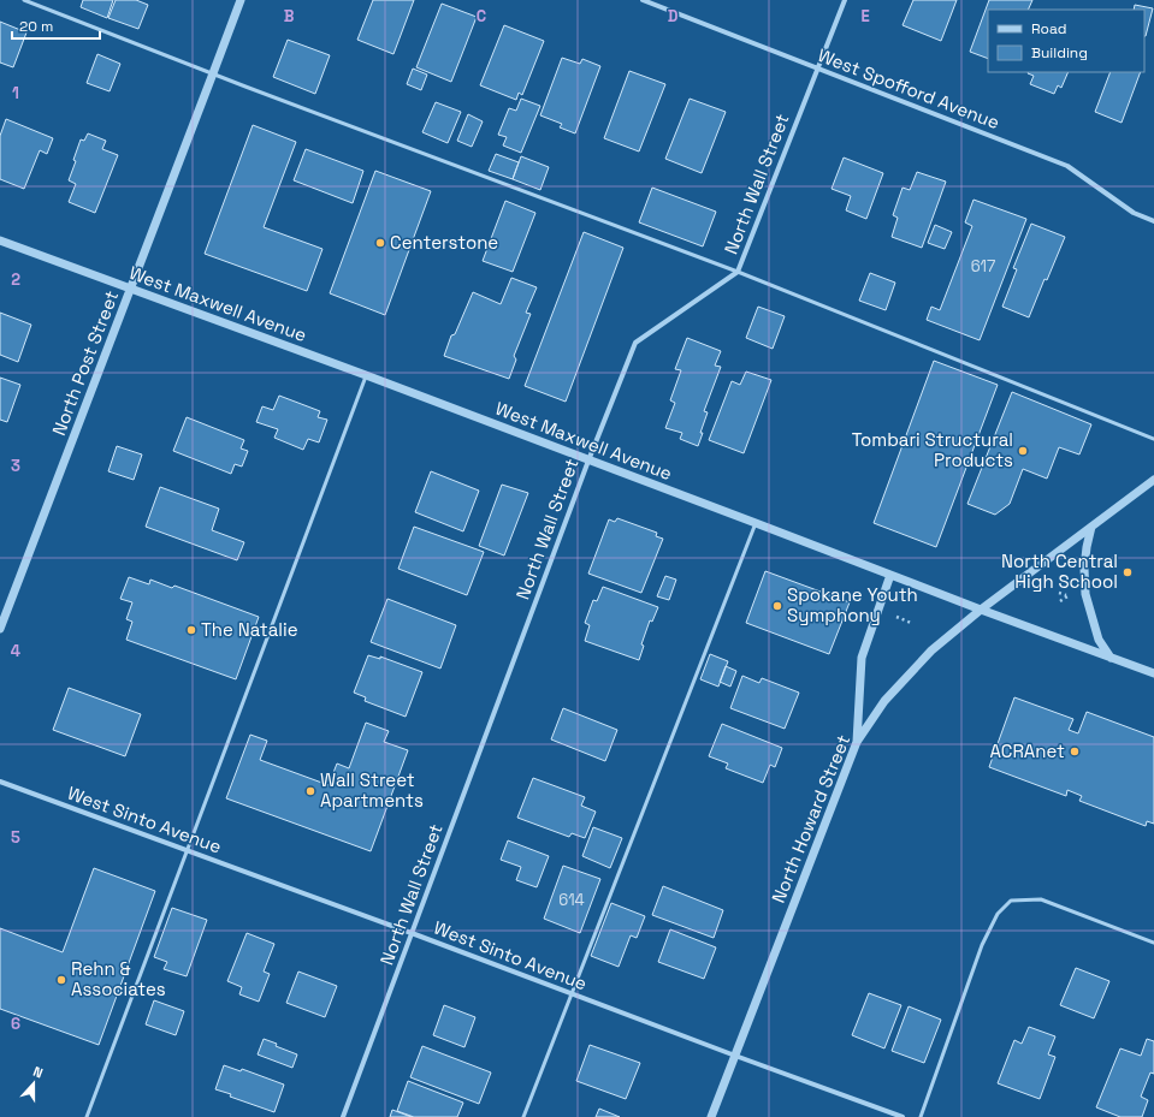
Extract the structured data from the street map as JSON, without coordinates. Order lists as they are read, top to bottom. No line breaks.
{"streets":{"street":["West Spofford Avenue","North Wall Street","West Maxwell Avenue","North Post Street","North Howard Street","West Sinto Avenue"]},"crossings":[["West Spofford Avenue","North Wall Street"],["North Wall Street","West Maxwell Avenue"],["North Wall Street","West Sinto Avenue"],["West Maxwell Avenue","North Post Street"],["West Maxwell Avenue","North Howard Street"],["North Howard Street","West Sinto Avenue"]],"places":["Centerstone","Tombari Structural Products","North Central High School","Spokane Youth Symphony","The Natalie","ACRAnet","Wall Street Apartments","Rehn & Associates"],"house_numbers":["617","614"],"legend":["Road","Building"],"scale_bar":"20 m","north":"top","grid":{"columns":["B","C","D","E"],"rows":["1","2","3","4","5","6"]}}
